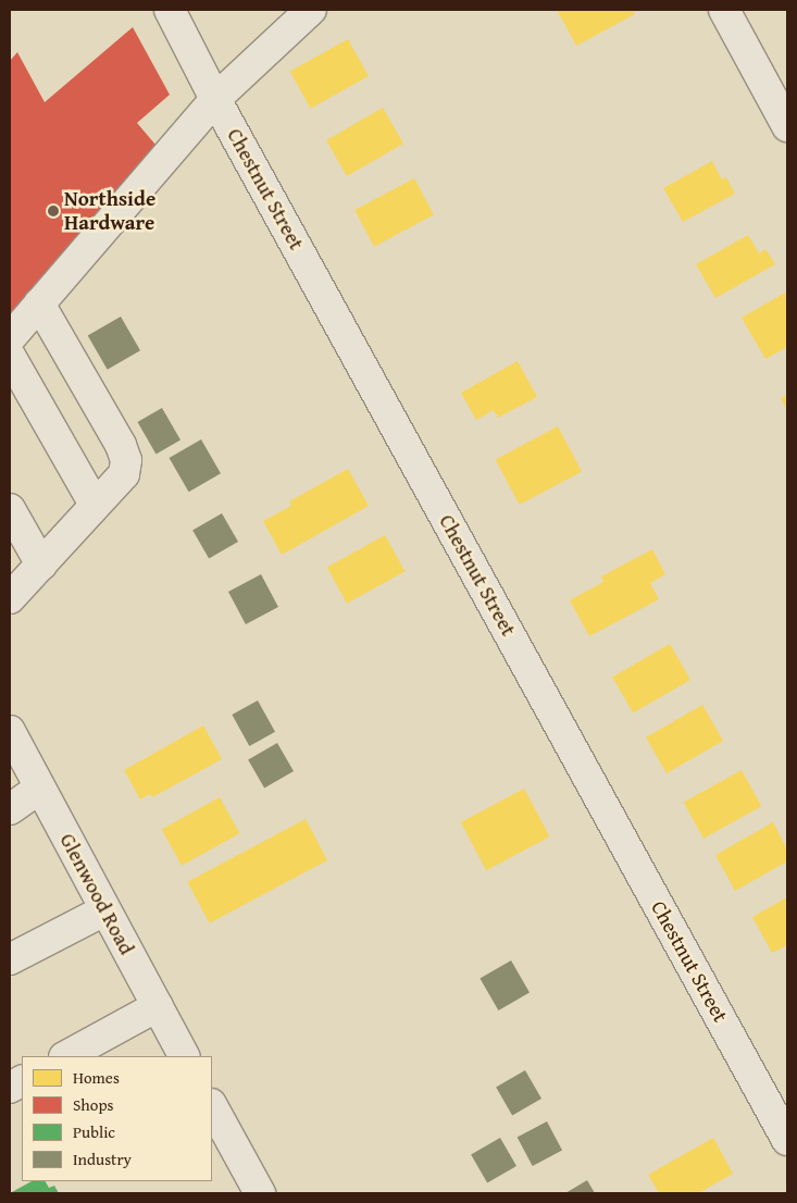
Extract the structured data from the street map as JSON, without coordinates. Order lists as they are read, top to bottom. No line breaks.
{"streets":{"street":["Chestnut Street","Glenwood Road"]},"places":["Northside Hardware"],"legend":["Homes","Shops","Public","Industry"]}
